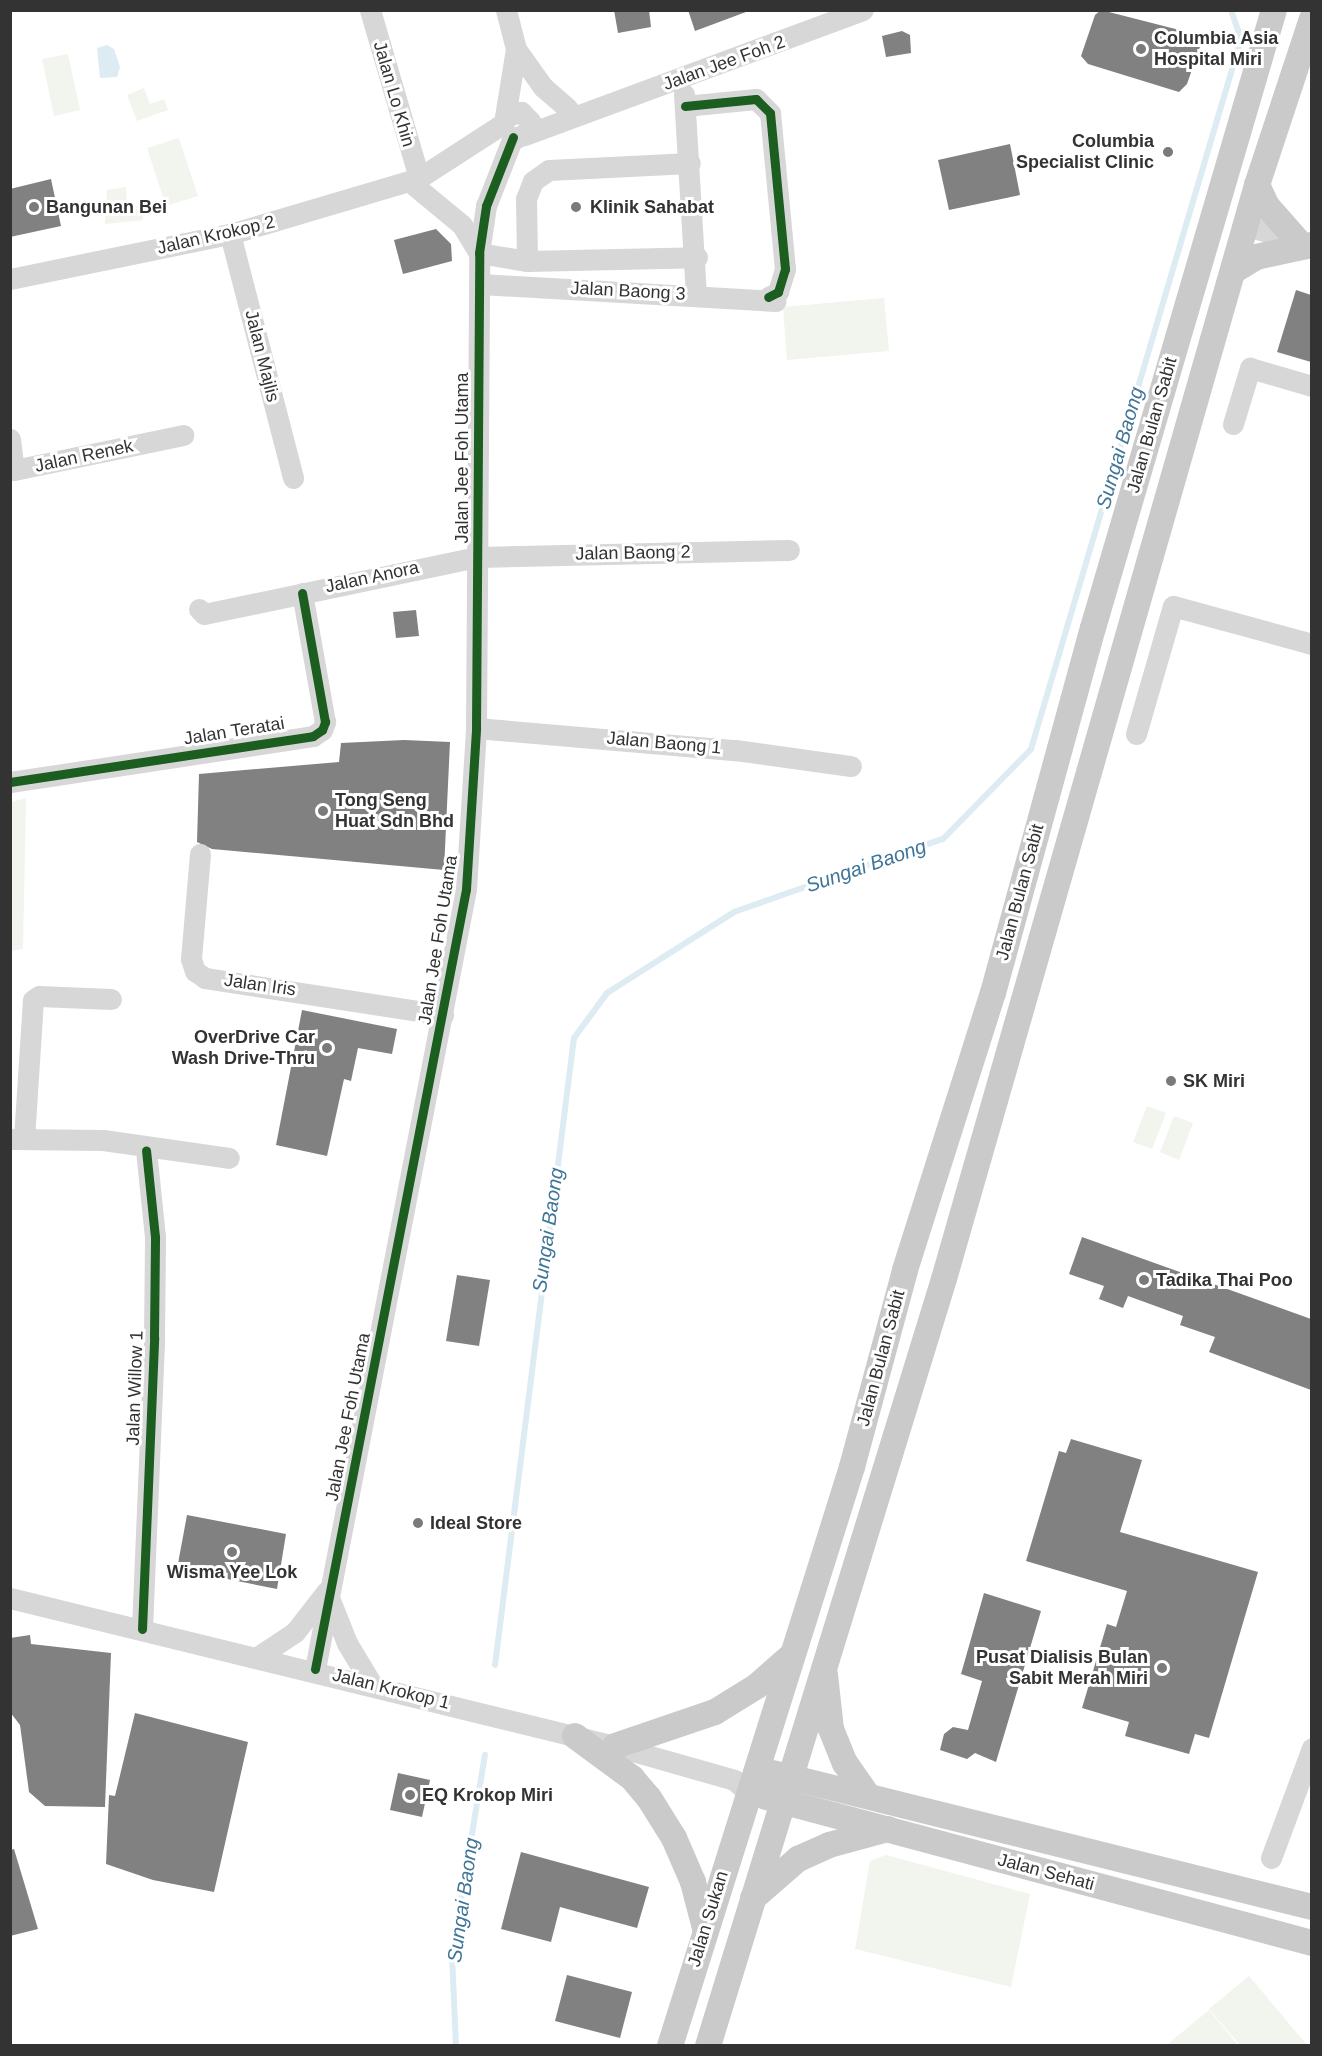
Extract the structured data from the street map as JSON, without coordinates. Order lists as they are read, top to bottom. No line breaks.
{"streets":{"main road":["Jalan Bulan Sabit","Jalan Sehati","Jalan Sukan"],"street":["Jalan Jee Foh 2","Jalan Lo Khin","Jalan Krokop 2","Jalan Baong 3","Jalan Majlis","Jalan Renek","Jalan Jee Foh Utama","Jalan Baong 2","Jalan Anora","Jalan Teratai","Jalan Baong 1","Jalan Iris","Jalan Willow 1","Jalan Krokop 1"]},"crossings":[["Jalan Jee Foh 2","Jalan Krokop 2"],["Jalan Jee Foh 2","Jalan Jee Foh Utama"],["Jalan Lo Khin","Jalan Krokop 2"],["Jalan Krokop 2","Jalan Majlis"],["Jalan Krokop 2","Jalan Jee Foh Utama"],["Jalan Baong 3","Jalan Jee Foh Utama"],["Jalan Bulan Sabit","Jalan Krokop 1"],["Jalan Bulan Sabit","Jalan Sehati"],["Jalan Bulan Sabit","Jalan Sukan"],["Jalan Jee Foh Utama","Jalan Baong 2"],["Jalan Jee Foh Utama","Jalan Anora"],["Jalan Jee Foh Utama","Jalan Baong 1"],["Jalan Jee Foh Utama","Jalan Iris"],["Jalan Jee Foh Utama","Jalan Krokop 1"],["Jalan Baong 2","Jalan Anora"],["Jalan Anora","Jalan Teratai"],["Jalan Willow 1","Jalan Krokop 1"],["Jalan Krokop 1","Jalan Sehati"],["Jalan Krokop 1","Jalan Sukan"],["Jalan Sehati","Jalan Sukan"]],"water":["Sungai Baong"],"places":["Columbia Asia Hospital Miri","Columbia Specialist Clinic","Bangunan Bei","Klinik Sahabat","Tong Seng Huat Sdn Bhd","OverDrive Car Wash Drive-Thru","SK Miri","Tadika Thai Poo","Ideal Store","Wisma Yee Lok","Pusat Dialisis Bulan Sabit Merah Miri","EQ Krokop Miri"]}
